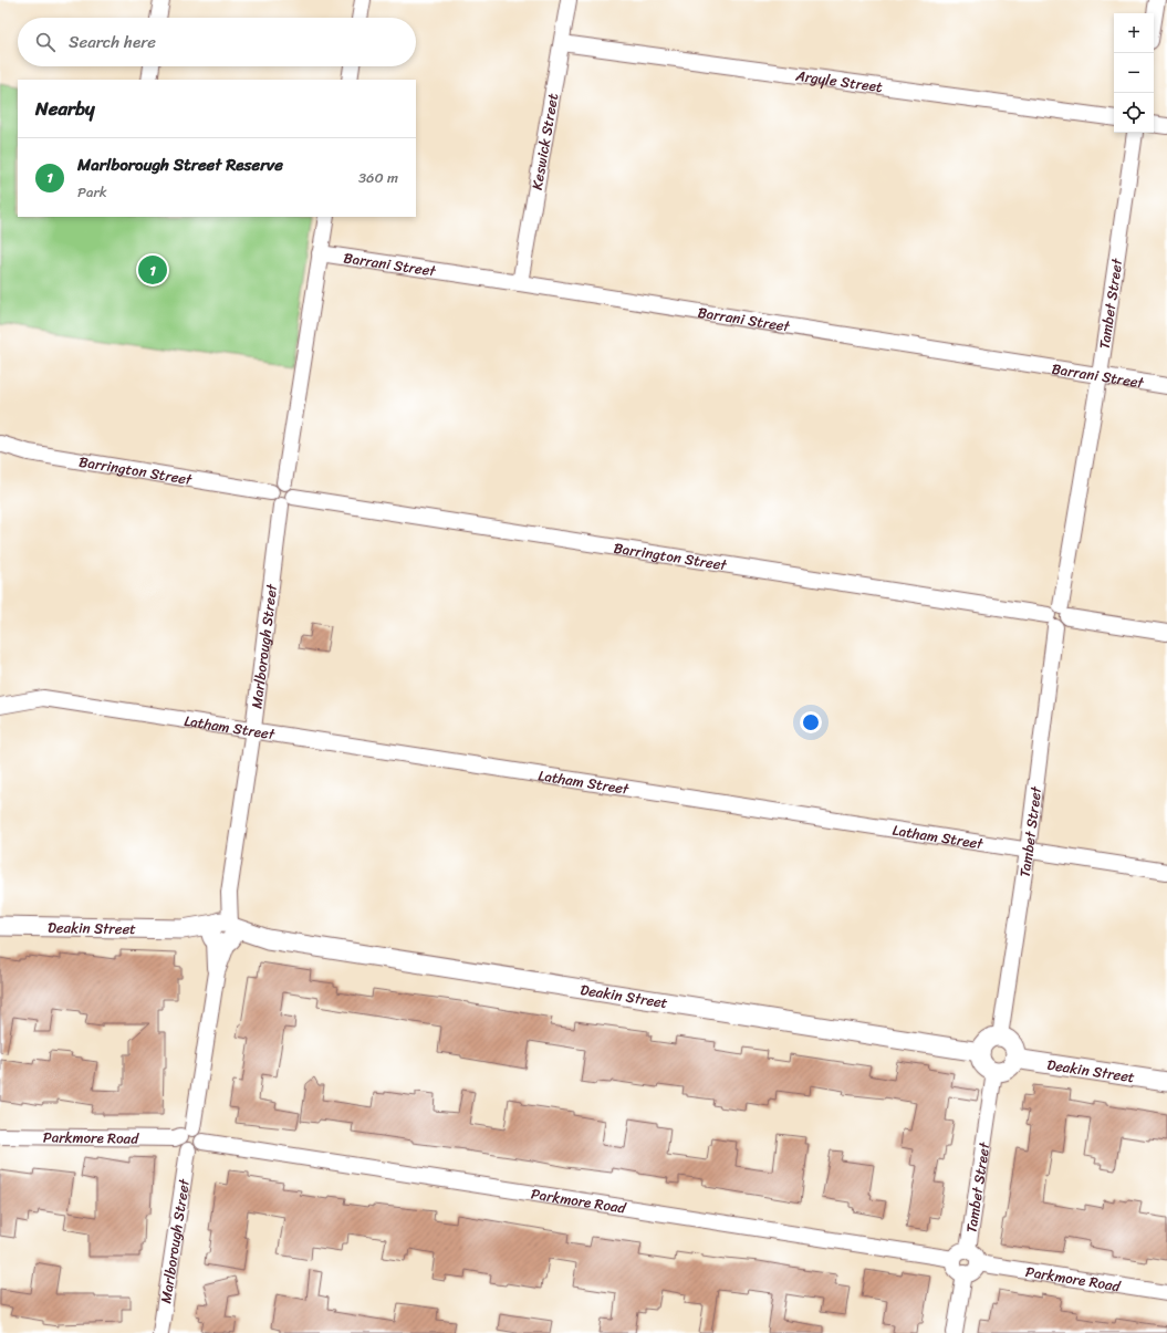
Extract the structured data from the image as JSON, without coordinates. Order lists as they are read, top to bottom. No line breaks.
{"streets":{"street":["Argyle Street","Keswick Street","Barrani Street","Tambet Street","Barrington Street","Marlborough Street","Latham Street","Deakin Street","Parkmore Road"]},"crossings":[["Argyle Street","Keswick Street"],["Keswick Street","Barrani Street"],["Barrani Street","Tambet Street"],["Tambet Street","Barrington Street"],["Tambet Street","Latham Street"],["Tambet Street","Deakin Street"],["Tambet Street","Parkmore Road"],["Barrington Street","Marlborough Street"],["Marlborough Street","Latham Street"],["Marlborough Street","Deakin Street"],["Marlborough Street","Parkmore Road"]],"page":{"map_buttons":["+","−"],"search":"Search here","heading":"Nearby","list":[{"mark":"1","name":"Marlborough Street Reserve","note":"Park","value":"360 m"}],"pins":"1"}}
